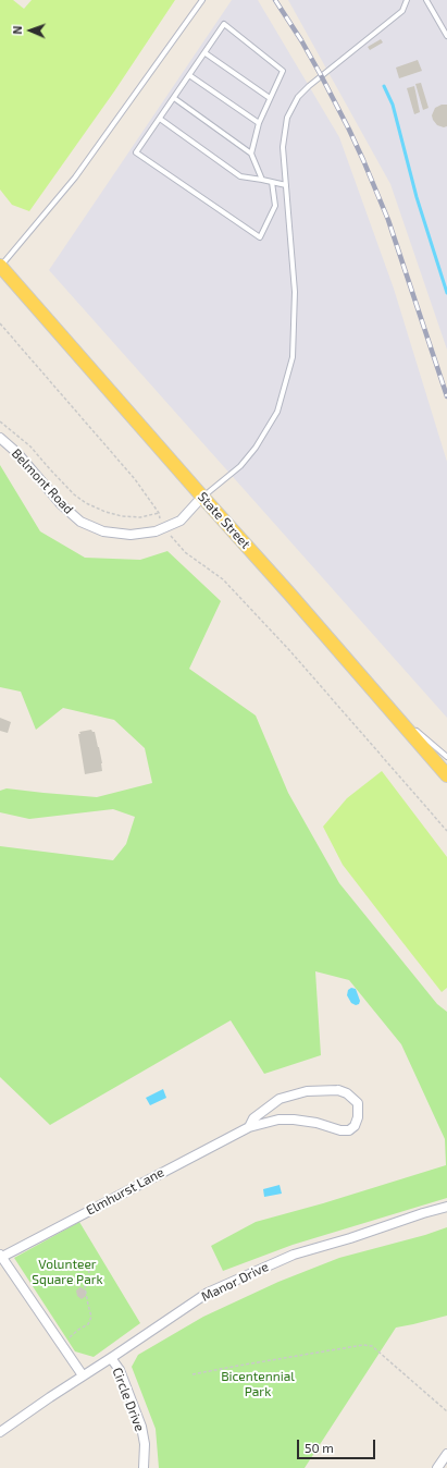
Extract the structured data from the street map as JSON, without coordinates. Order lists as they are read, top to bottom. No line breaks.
{"streets":{"main road":["State Street"],"street":["Belmont Road","Elmhurst Lane","Manor Drive","Circle Drive"]},"crossings":[["Belmont Road","State Street"],["Manor Drive","Circle Drive"]],"parks":["Volunteer Square Park","Bicentennial Park"],"scale_bar":"50 m","north":"left"}
